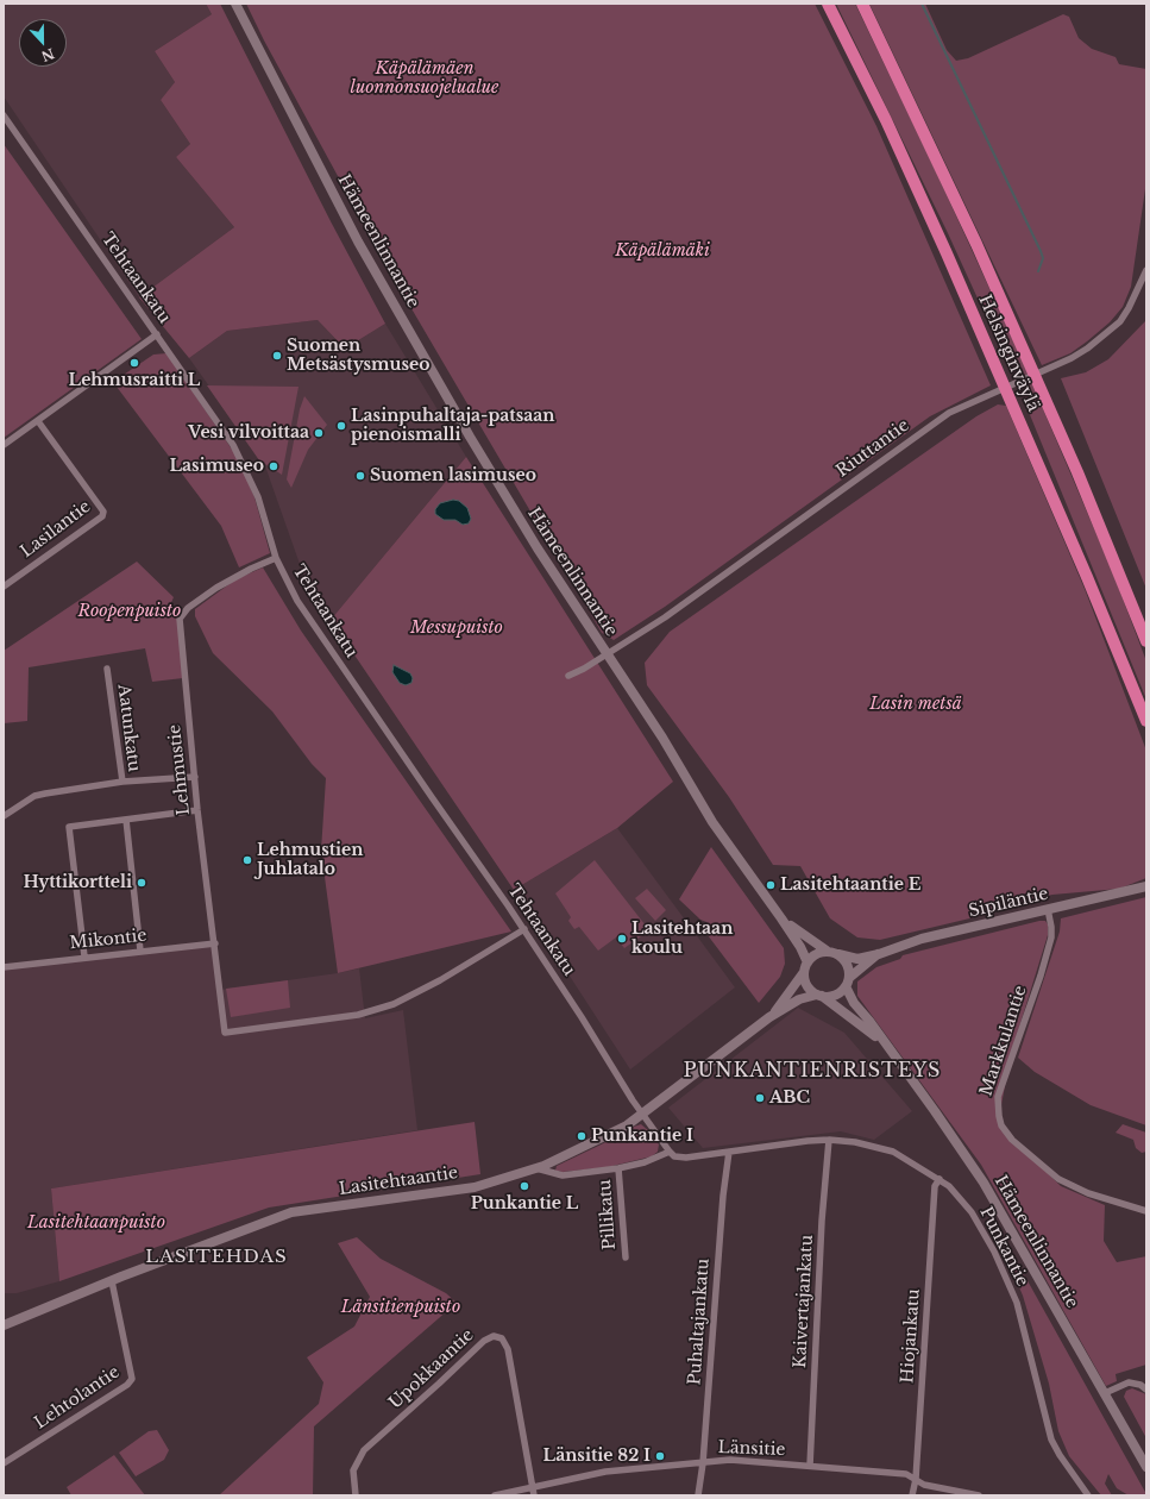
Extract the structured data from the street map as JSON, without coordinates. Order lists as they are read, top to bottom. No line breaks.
{"streets":{"highway":["Helsinginväylä"],"main road":["Hämeenlinnantie","Sipiläntie","Lasitehtaantie"],"street":["Tehtaankatu","Riuttantie","Lasilantie","Aatunkatu","Lehmustie","Mikontie","Markkulantie","Pillikatu","Punkantie","Kaivertajankatu","Puhaltajankatu","Hiojankatu","Upokkaantie","Lehtolantie","Länsitie"]},"crossings":[["Hämeenlinnantie","Riuttantie"],["Hämeenlinnantie","Sipiläntie"],["Hämeenlinnantie","Lasitehtaantie"],["Tehtaankatu","Lehmustie"],["Tehtaankatu","Lasitehtaantie"],["Lehmustie","Mikontie"],["Sipiläntie","Markkulantie"],["Sipiläntie","Lasitehtaantie"],["Lasitehtaantie","Lehtolantie"],["Punkantie","Kaivertajankatu"],["Punkantie","Puhaltajankatu"],["Punkantie","Hiojankatu"],["Kaivertajankatu","Länsitie"],["Puhaltajankatu","Länsitie"],["Hiojankatu","Länsitie"],["Upokkaantie","Länsitie"]],"districts":["PUNKANTIENRISTEYS","LASITEHDAS"],"parks":["Käpälämäen luonnonsuojelualue","Käpälämäki","Roopenpuisto","Messupuisto","Lasin metsä","Lasitehtaanpuisto","Länsitienpuisto"],"places":["Suomen Metsästysmuseo","Lehmusraitti L","Lasinpuhaltaja-patsaan pienoismalli","Vesi vilvoittaa","Lasimuseo","Suomen lasimuseo","Lehmustien Juhlatalo","Hyttikortteli","Lasitehtaantie E","Lasitehtaan koulu","ABC","Punkantie I","Punkantie L","Länsitie 82 I"],"north":"bottom"}
